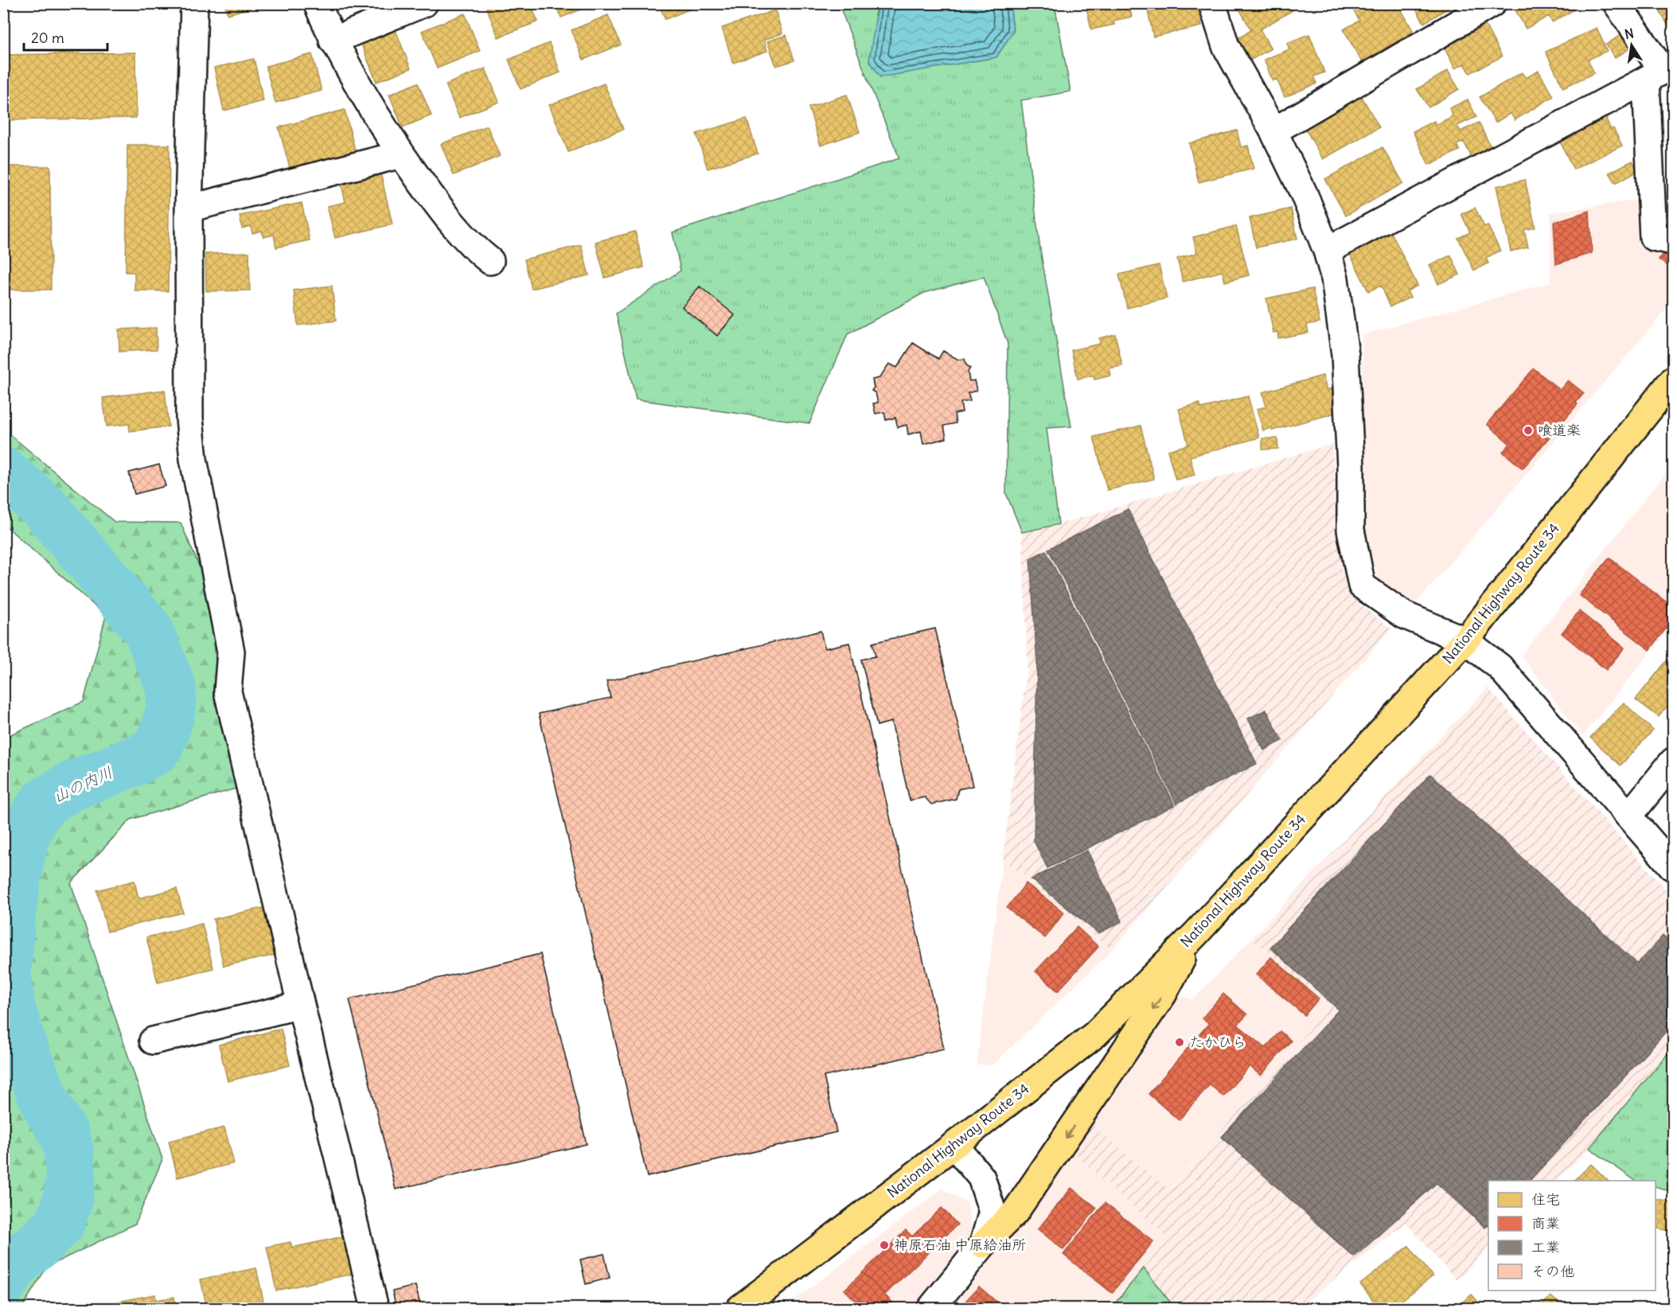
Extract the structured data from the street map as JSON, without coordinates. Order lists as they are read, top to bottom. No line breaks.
{"streets":{"highway":["National Highway Route 34"]},"water":["山の内川"],"places":["喰道楽","たかひら","神原石油 中原給油所"],"legend":["住宅","商業","工業","その他"],"scale_bar":"20 m","north":"top"}
